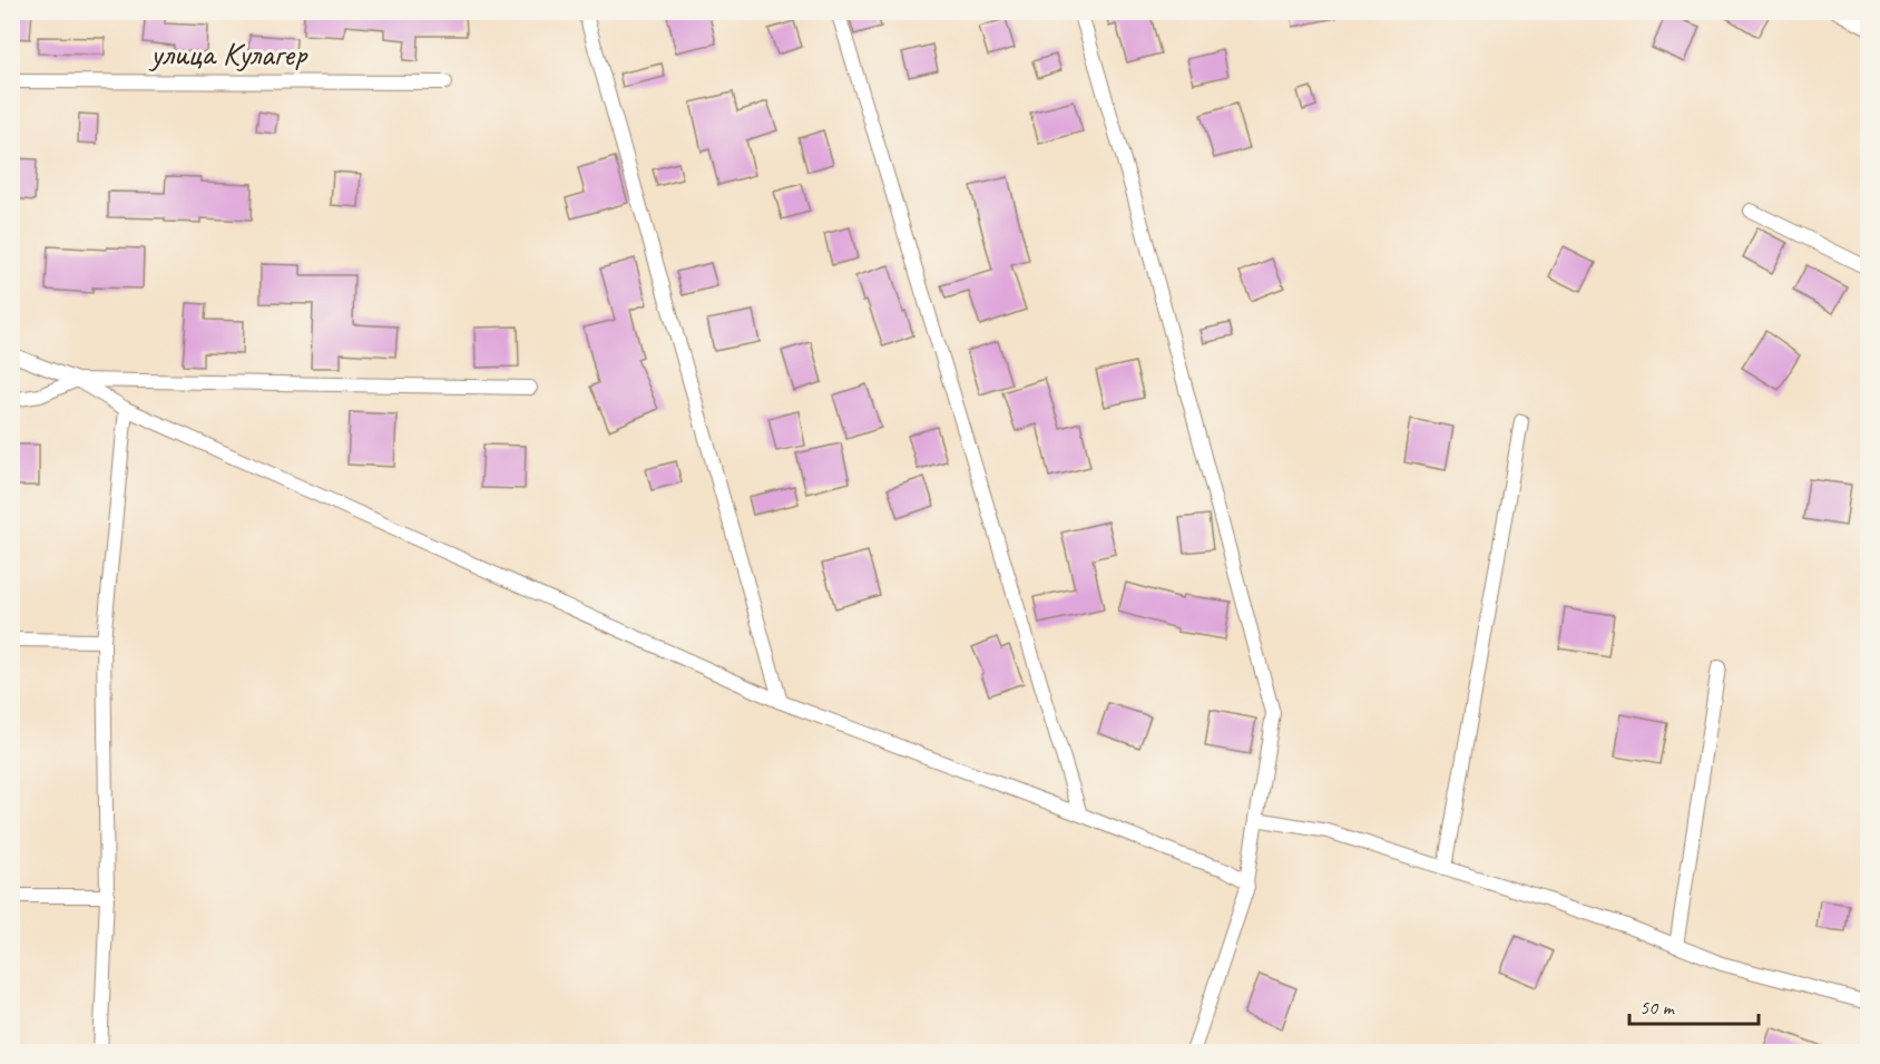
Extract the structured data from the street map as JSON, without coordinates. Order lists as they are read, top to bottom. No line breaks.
{"streets":{"street":["улица Кулагер"]},"scale_bar":"50 m"}
